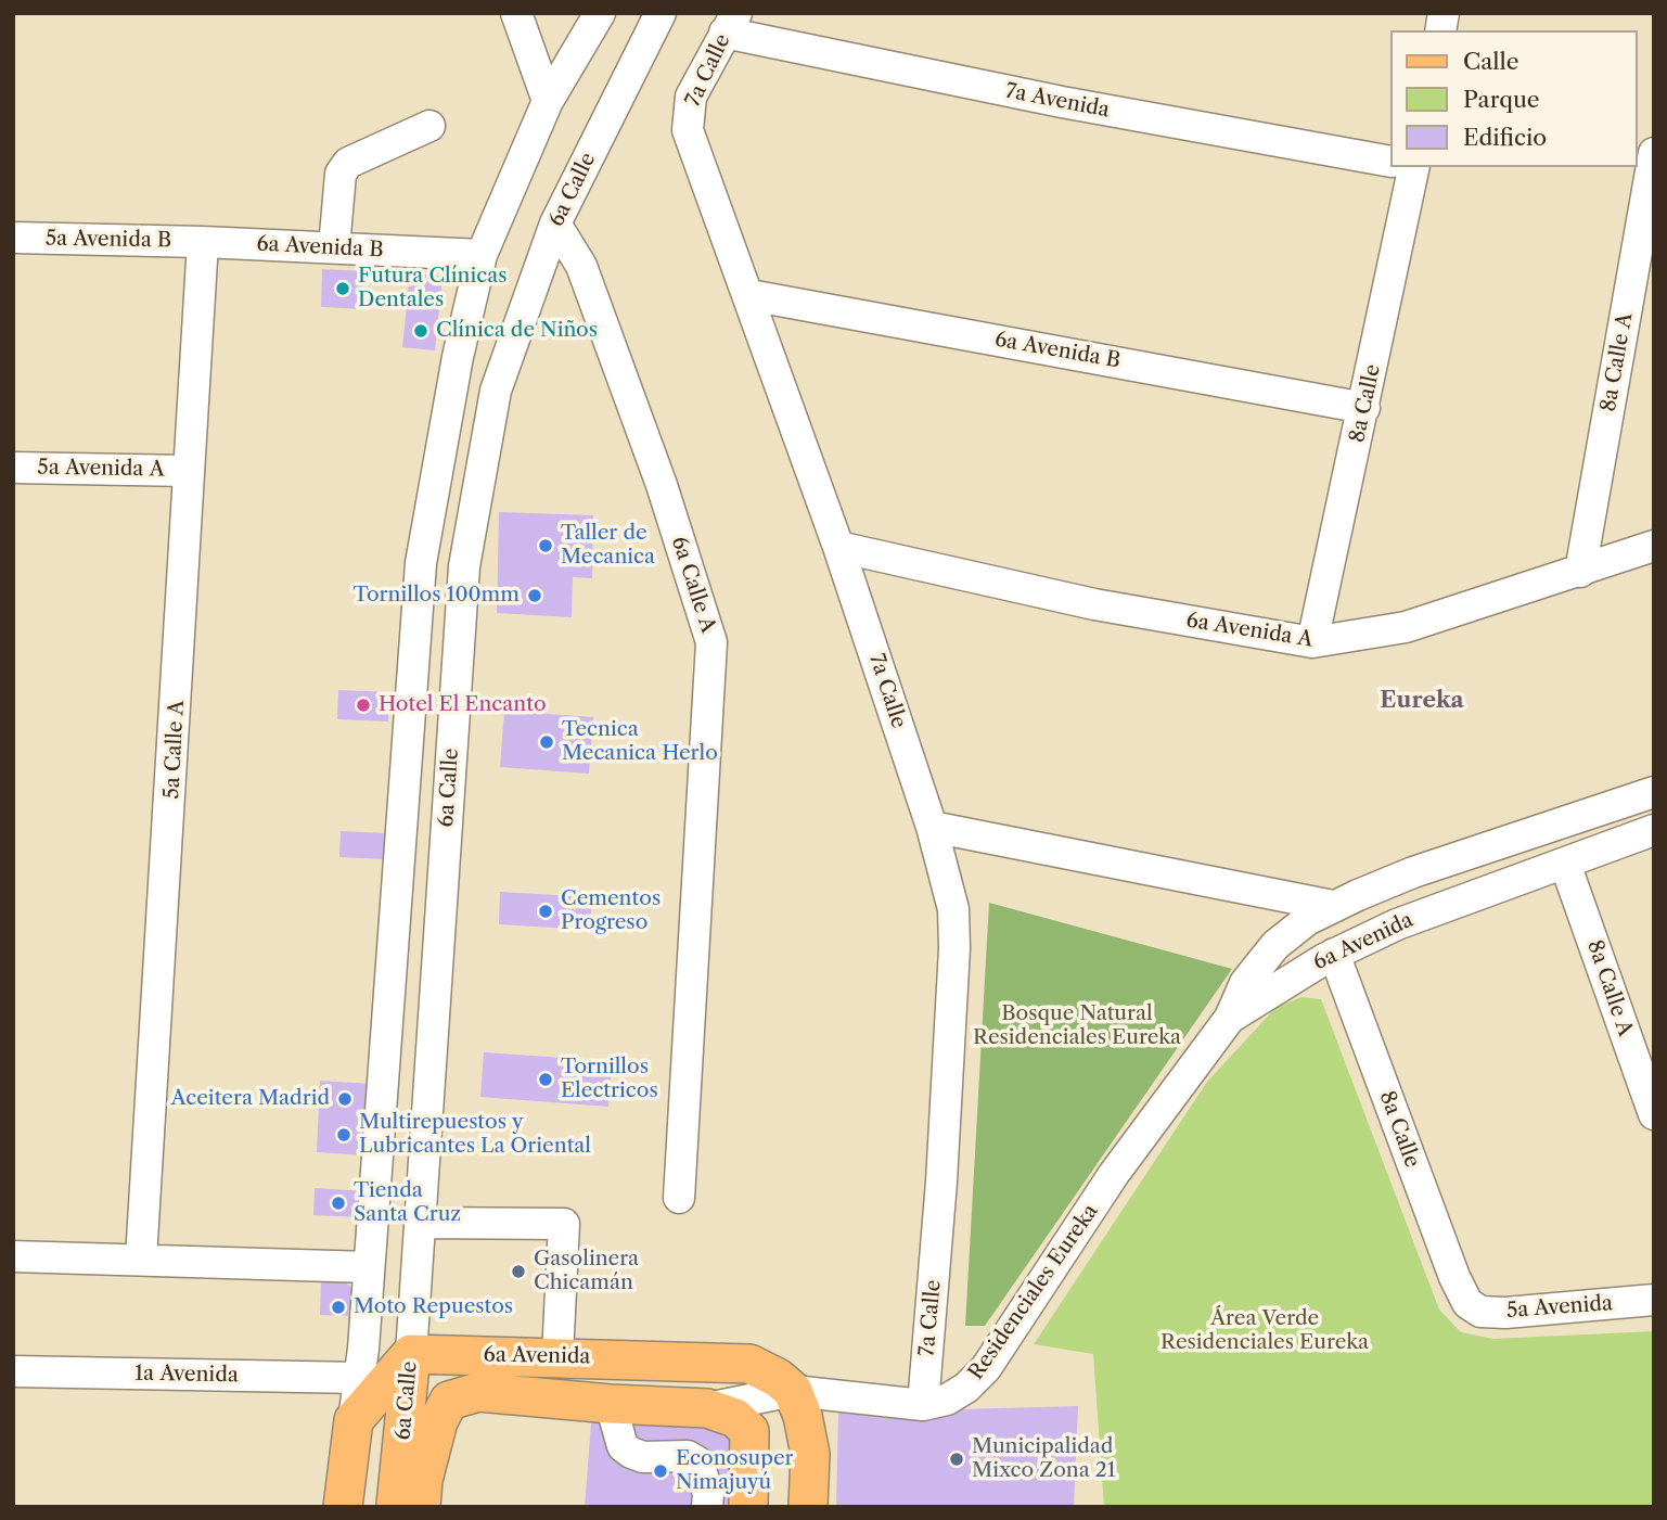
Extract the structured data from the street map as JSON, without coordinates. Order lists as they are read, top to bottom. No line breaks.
{"streets":{"main road":["6a Calle","6a Avenida"],"street":["7a Calle","7a Avenida","5a Avenida B","6a Avenida B","8a Calle A","8a Calle","5a Avenida A","6a Calle A","6a Avenida A","5a Calle A","Residenciales Eureka","5a Avenida","1a Avenida"]},"crossings":[["7a Calle","7a Avenida"],["7a Calle","6a Avenida B"],["7a Calle","6a Avenida A"],["7a Calle","Residenciales Eureka"],["6a Calle","6a Calle A"],["6a Calle","6a Avenida"],["5a Avenida B","6a Avenida B"],["5a Avenida B","5a Calle A"],["6a Avenida B","8a Calle"],["6a Avenida B","5a Calle A"],["8a Calle A","6a Avenida A"],["8a Calle A","6a Avenida"],["8a Calle","6a Avenida A"],["8a Calle","6a Avenida"],["8a Calle","5a Avenida"],["5a Avenida A","5a Calle A"],["6a Avenida","Residenciales Eureka"]],"districts":["Eureka"],"parks":["Bosque Natural Residenciales Eureka","Área Verde Residenciales Eureka"],"places":["Futura Clínicas Dentales","Clínica de Niños","Taller de Mecanica","Tornillos 100mm","Hotel El Encanto","Tecnica Mecanica Herlo","Cementos Progreso","Tornillos Electricos","Aceitera Madrid","Multirepuestos y Lubricantes La Oriental","Tienda Santa Cruz","Gasolinera Chicamán","Moto Repuestos","Municipalidad Mixco Zona 21","Econosuper Nimajuyú"],"legend":["Calle","Parque","Edificio"]}
